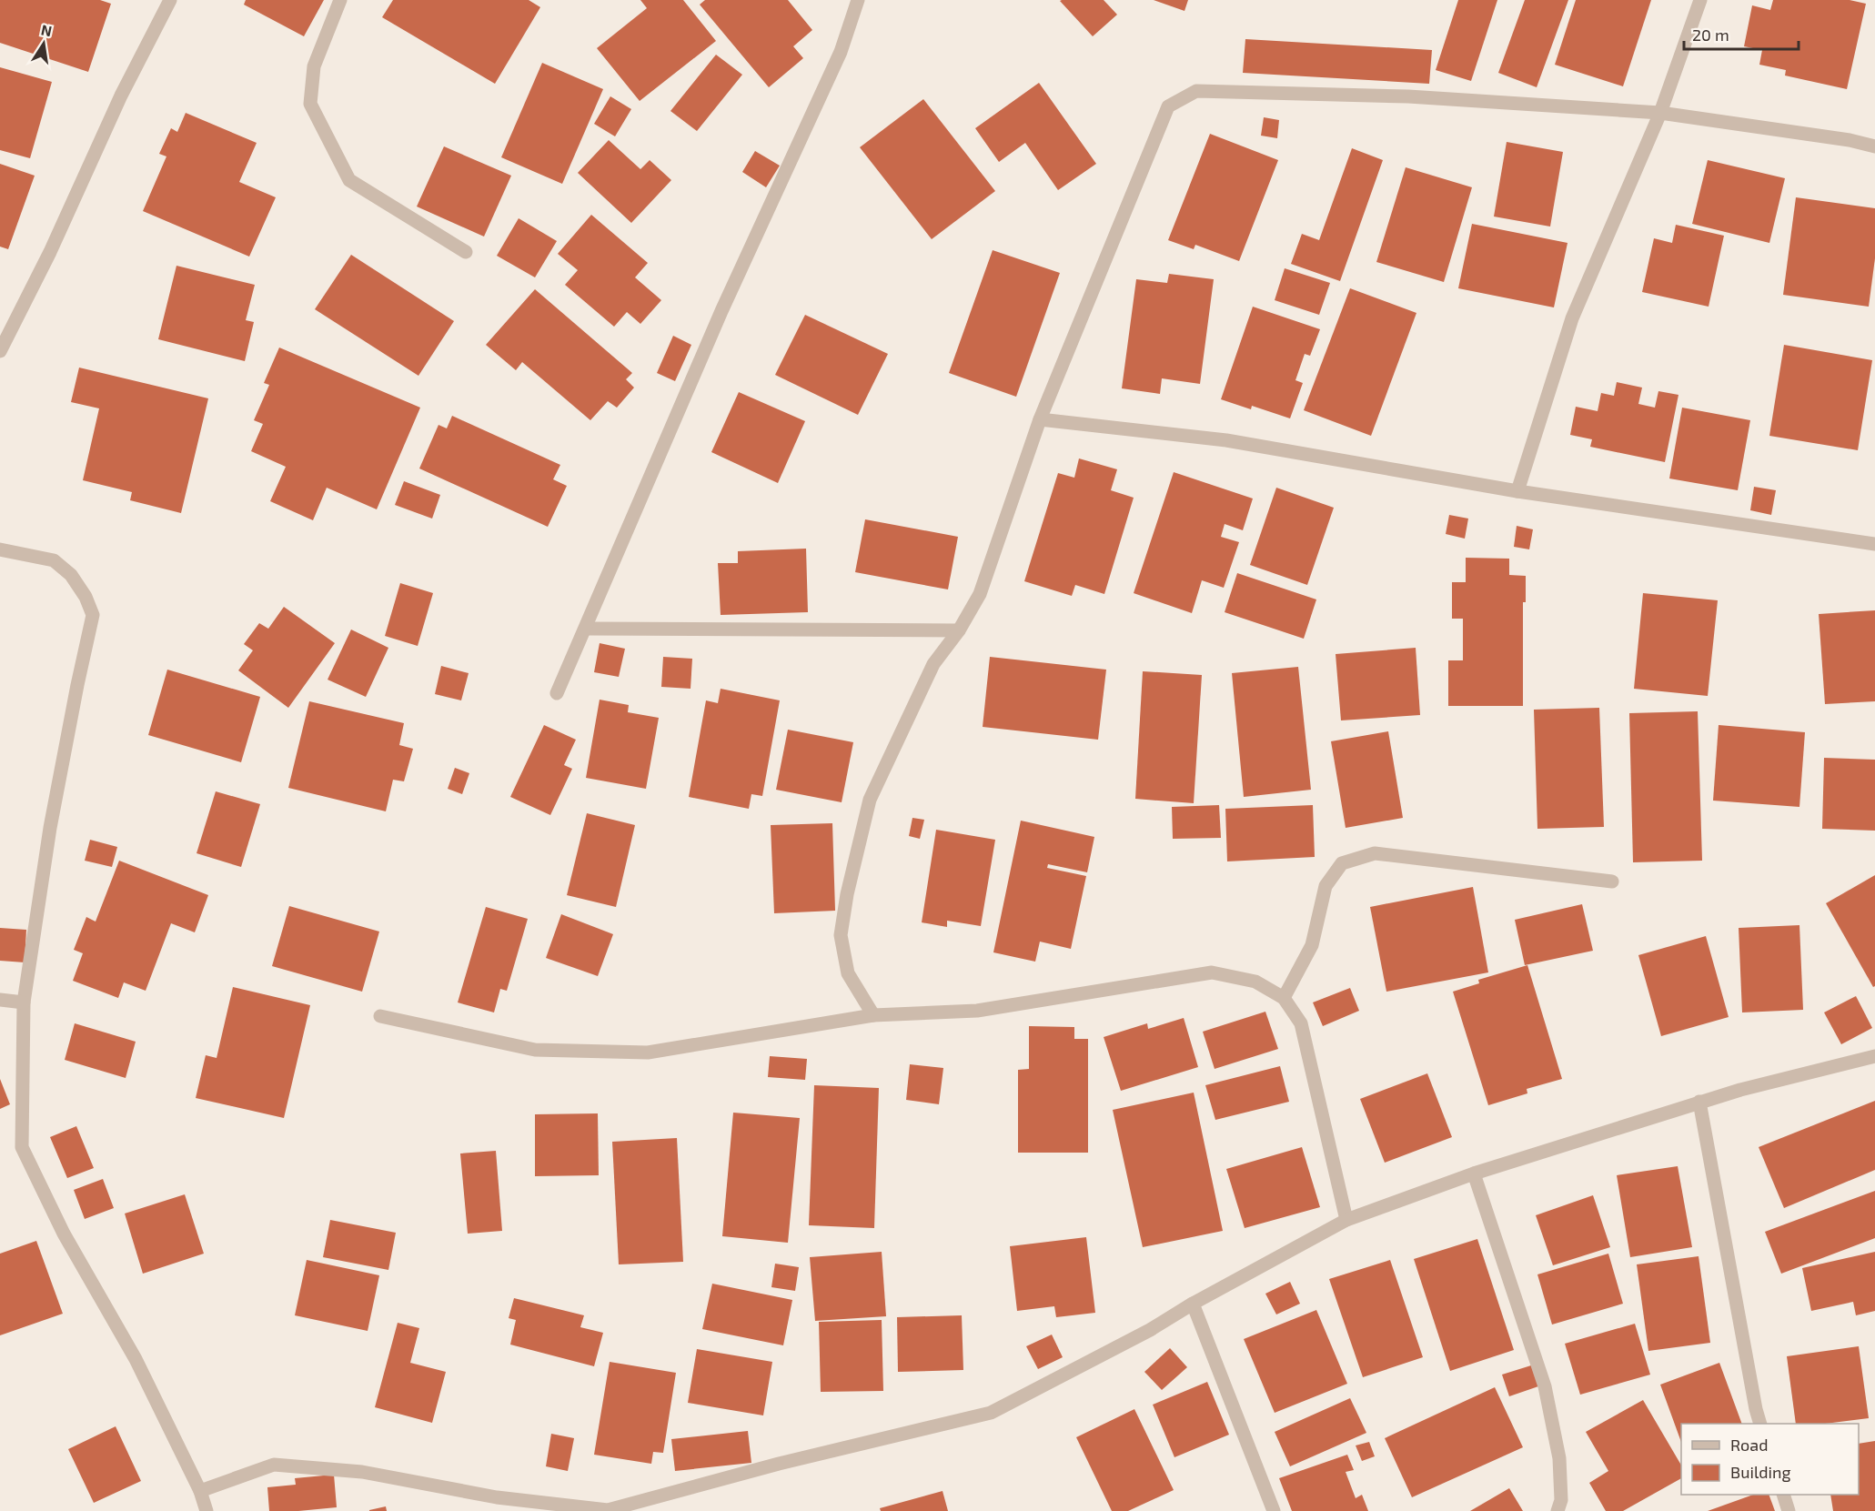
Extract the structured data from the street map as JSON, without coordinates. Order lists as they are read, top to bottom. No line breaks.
{"legend":["Road","Building"],"scale_bar":"20 m","north":"top"}
